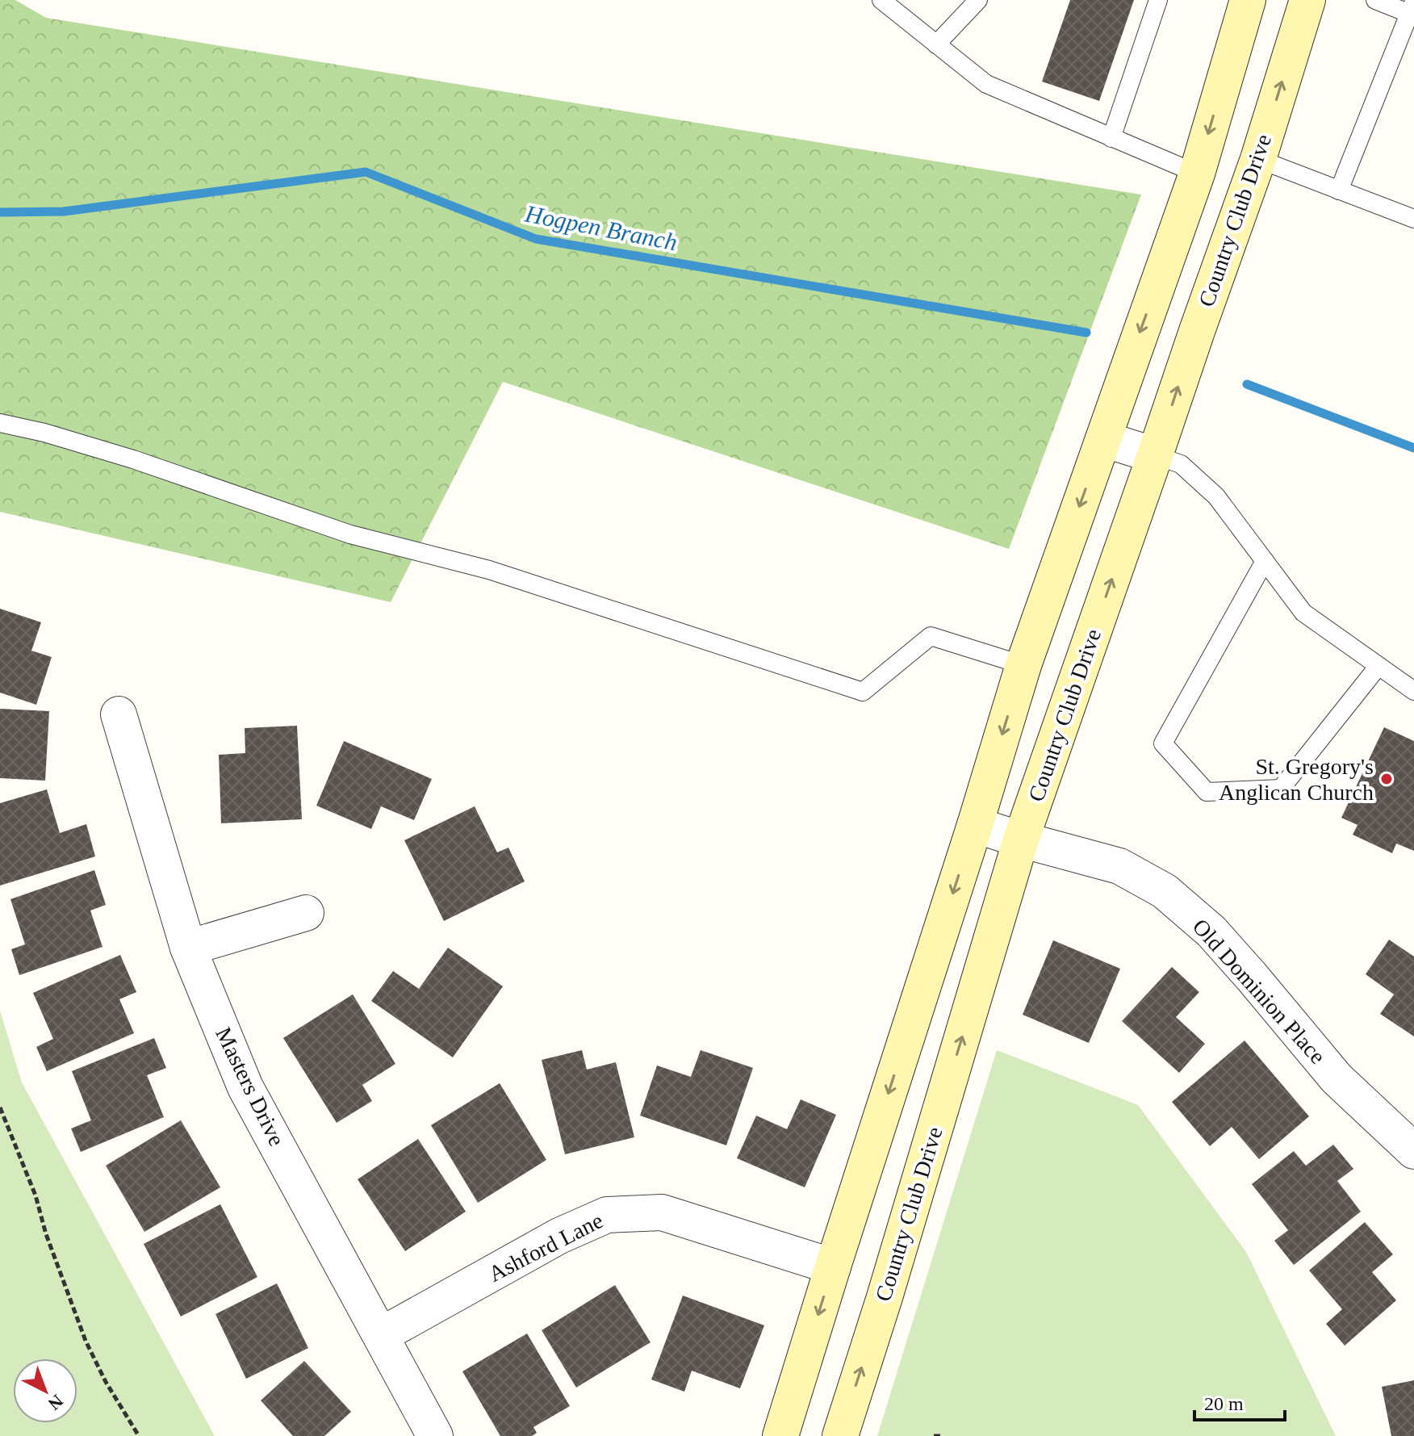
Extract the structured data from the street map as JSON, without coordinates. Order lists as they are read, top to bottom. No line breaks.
{"streets":{"main road":["Country Club Drive"],"street":["Old Dominion Place","Masters Drive","Ashford Lane"]},"crossings":[["Country Club Drive","Old Dominion Place"],["Masters Drive","Ashford Lane"]],"water":["Hogpen Branch"],"places":["St. Gregory's Anglican Church"],"scale_bar":"20 m","north":"bottom right"}
